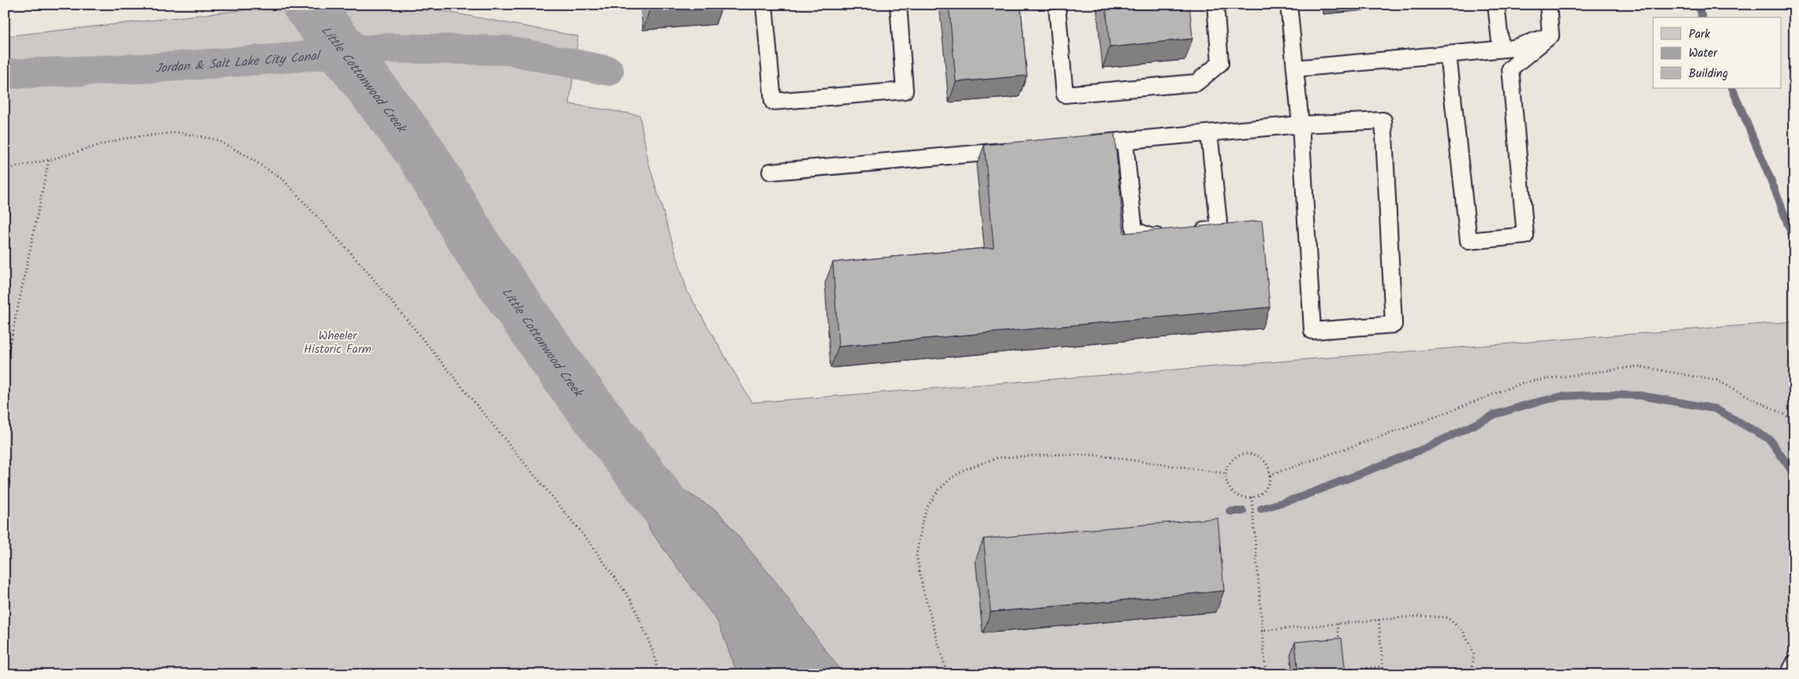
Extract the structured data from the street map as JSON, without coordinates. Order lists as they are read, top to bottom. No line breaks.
{"water":["Jordan & Salt Lake City Canal","Little Cottonwood Creek"],"parks":["Wheeler Historic Farm"],"legend":["Park","Water","Building"]}
